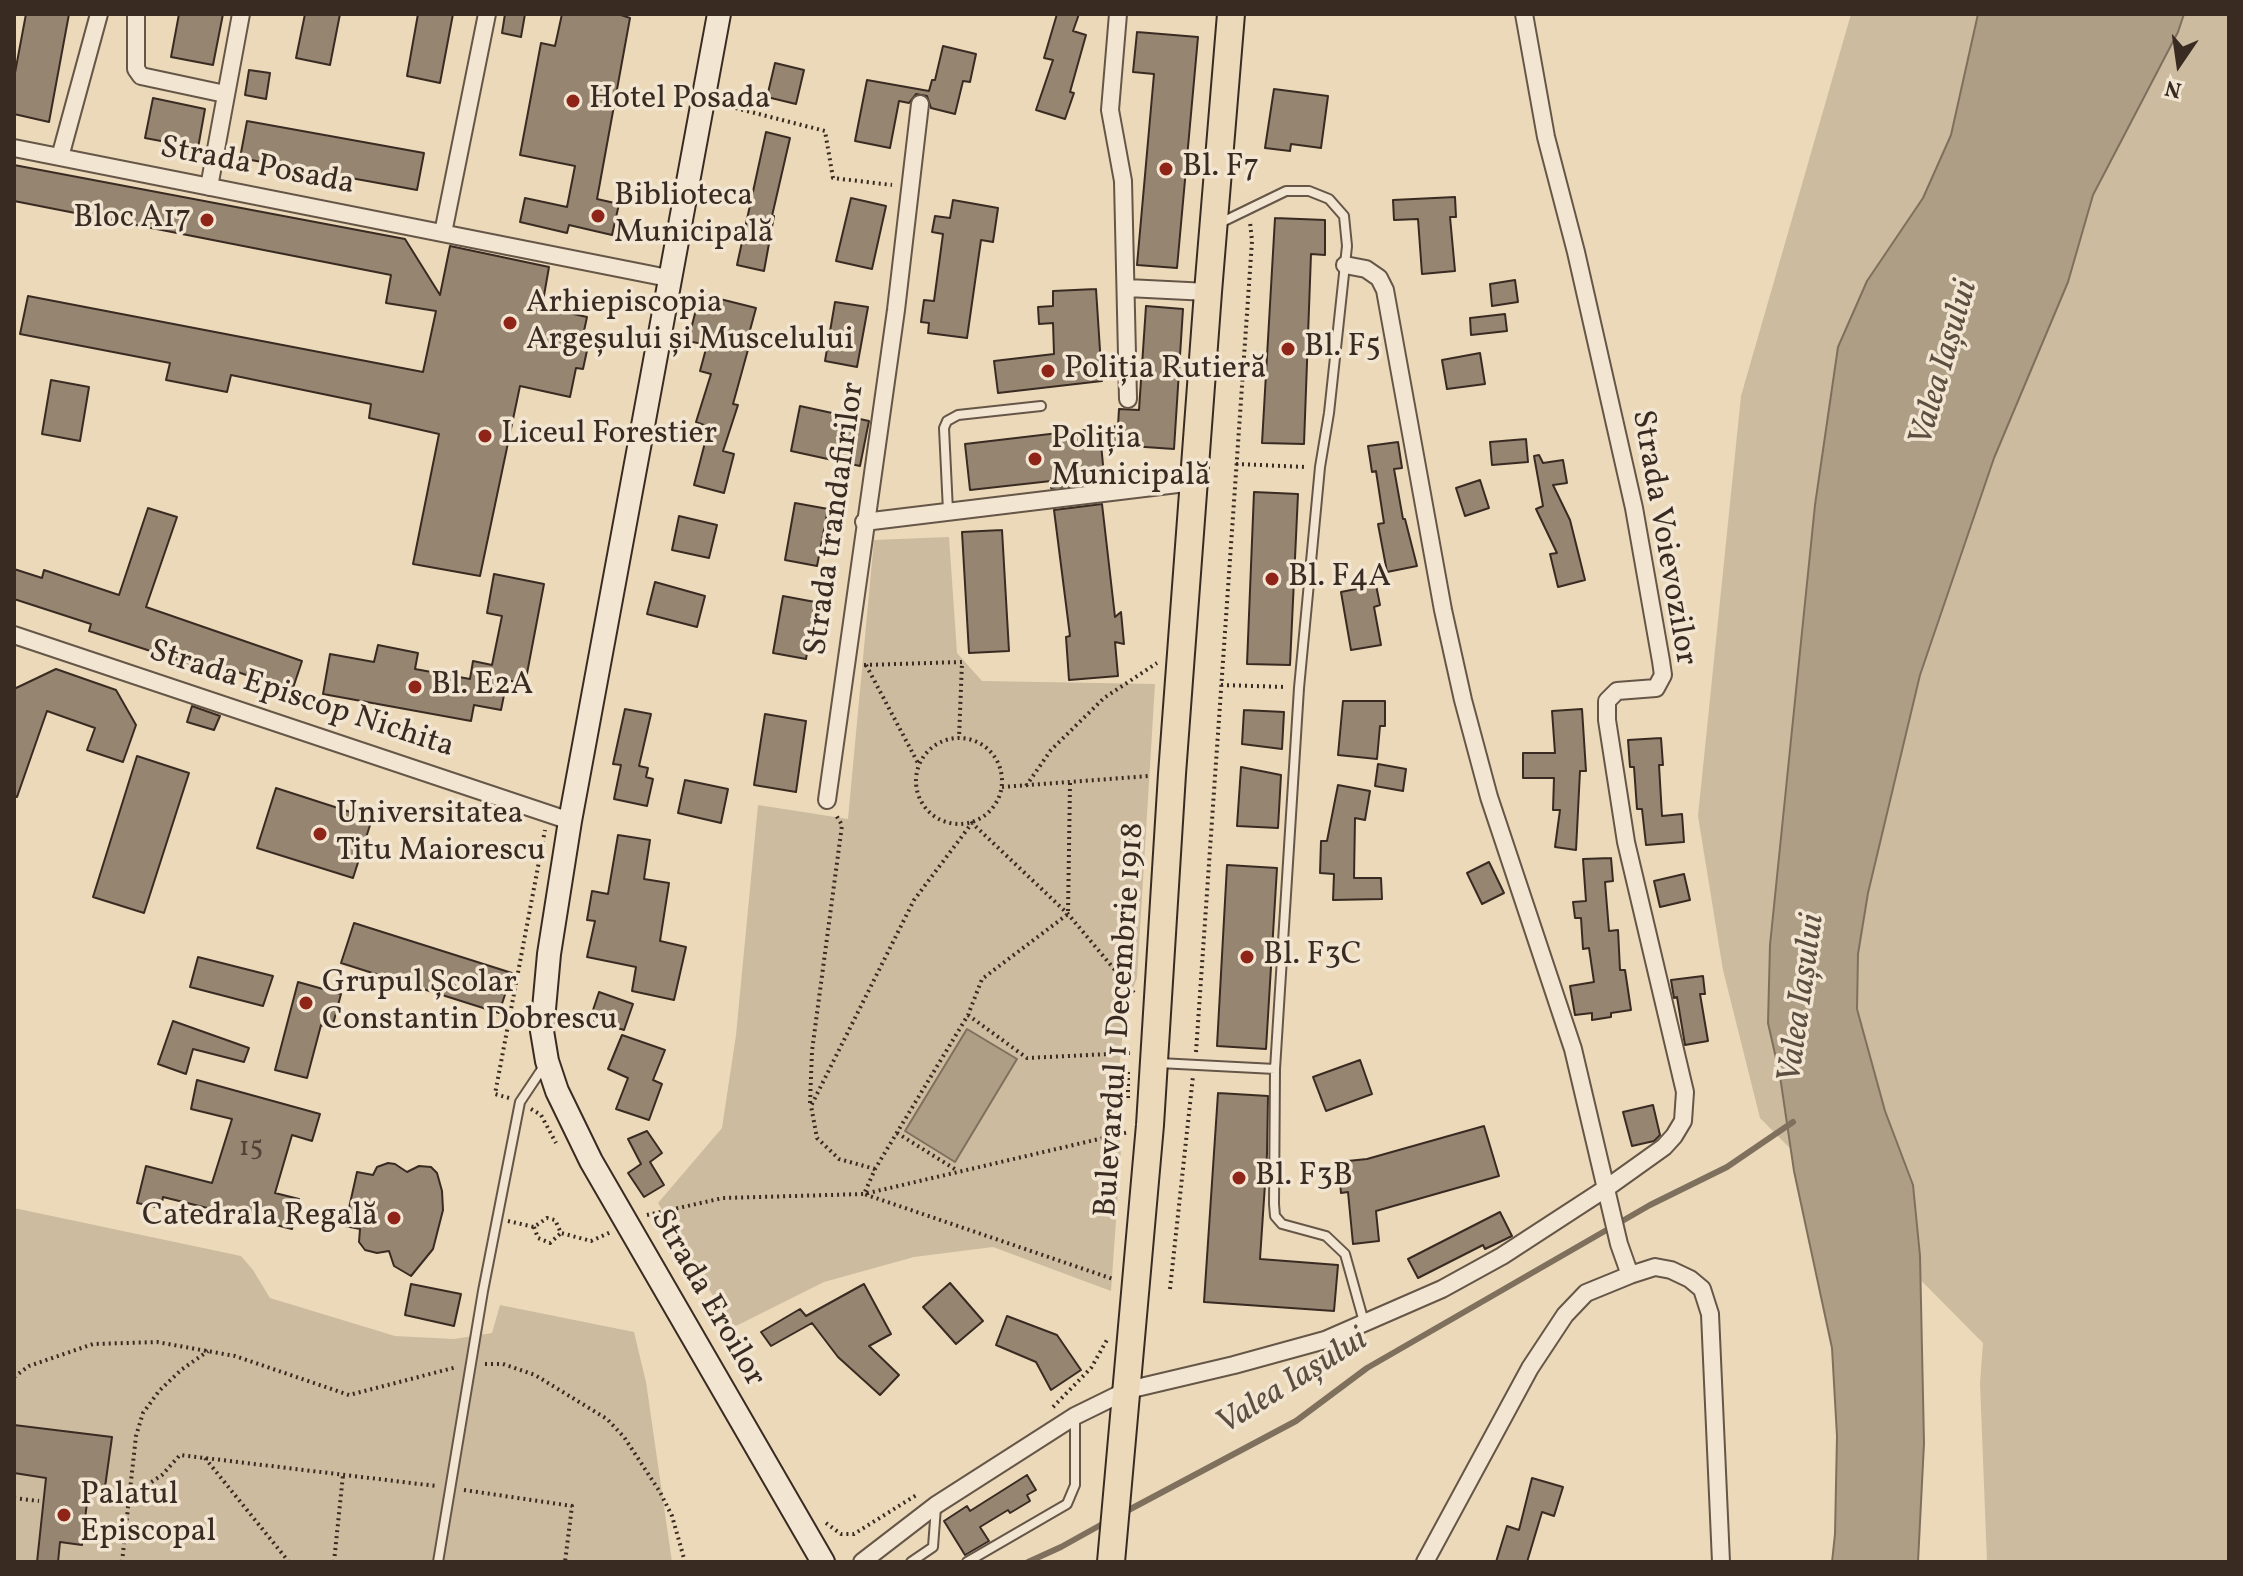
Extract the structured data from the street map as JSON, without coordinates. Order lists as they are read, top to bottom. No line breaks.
{"streets":{"main road":["Bulevardul 1 Decembrie 1918","Strada Eroilor"],"street":["Strada Posada","Strada trandafirilor","Strada Voievozilor","Strada Episcop Nichita"]},"crossings":[["Strada Posada","Strada Eroilor"],["Strada Voievozilor","Bulevardul 1 Decembrie 1918"],["Strada Episcop Nichita","Strada Eroilor"]],"water":["Valea Iașului"],"places":["Hotel Posada","Bl. F7","Biblioteca Municipală","Bloc A17","Arhiepiscopia Argeșului și Muscelului","Bl. F5","Poliția Rutieră","Liceul Forestier","Poliția Municipală","Bl. F4A","Bl. E2A","Universitatea Titu Maiorescu","Bl. F3C","Grupul Școlar Constantin Dobrescu","Bl. F3B","Catedrala Regală","Palatul Episcopal"],"house_numbers":["15"],"north":"bottom"}
